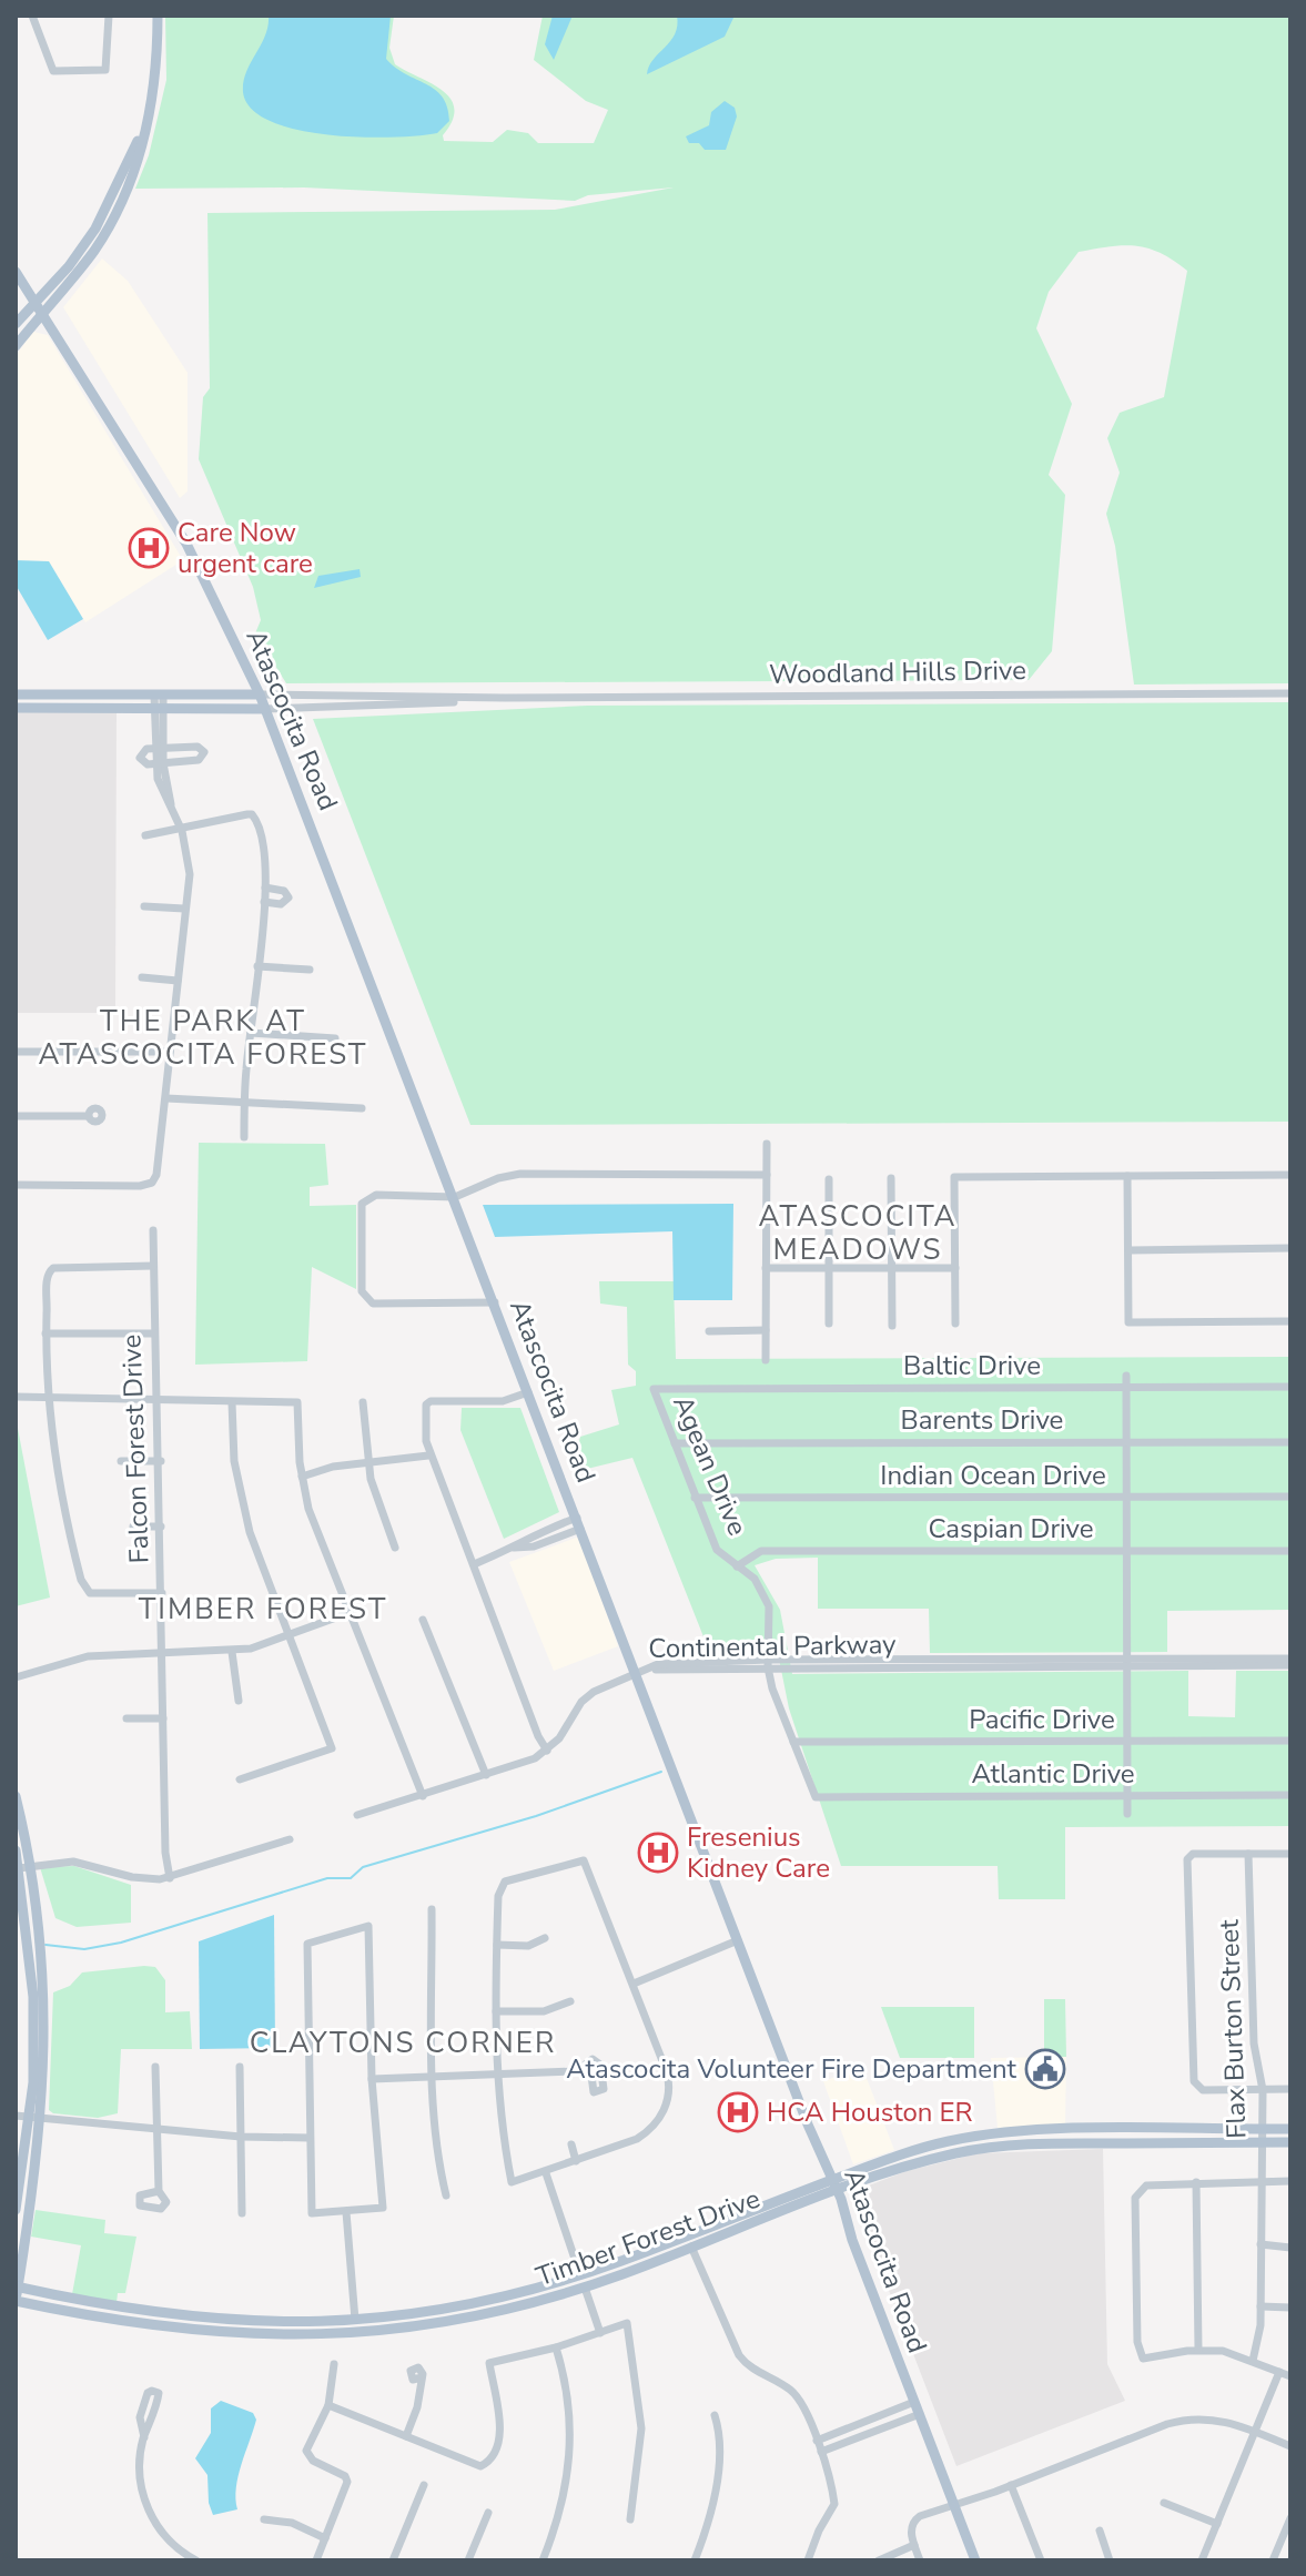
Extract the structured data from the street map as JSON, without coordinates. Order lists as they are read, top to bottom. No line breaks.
{"streets":{"main road":["Woodland Hills Drive","Atascocita Road","Timber Forest Drive"],"street":["Baltic Drive","Barents Drive","Falcon Forest Drive","Agean Drive","Indian Ocean Drive","Caspian Drive","Continental Parkway","Pacific Drive","Atlantic Drive","Flax Burton Street"]},"crossings":[["Woodland Hills Drive","Atascocita Road"],["Atascocita Road","Continental Parkway"],["Atascocita Road","Timber Forest Drive"],["Baltic Drive","Agean Drive"],["Barents Drive","Agean Drive"],["Agean Drive","Indian Ocean Drive"],["Agean Drive","Caspian Drive"],["Agean Drive","Continental Parkway"],["Agean Drive","Pacific Drive"],["Agean Drive","Atlantic Drive"],["Flax Burton Street","Timber Forest Drive"]],"districts":["THE PARK AT ATASCOCITA FOREST","ATASCOCITA MEADOWS","TIMBER FOREST","CLAYTONS CORNER"],"places":{"hospital":["Care Now urgent care","Fresenius Kidney Care","HCA Houston ER"],"public building":["Atascocita Volunteer Fire Department"]}}
